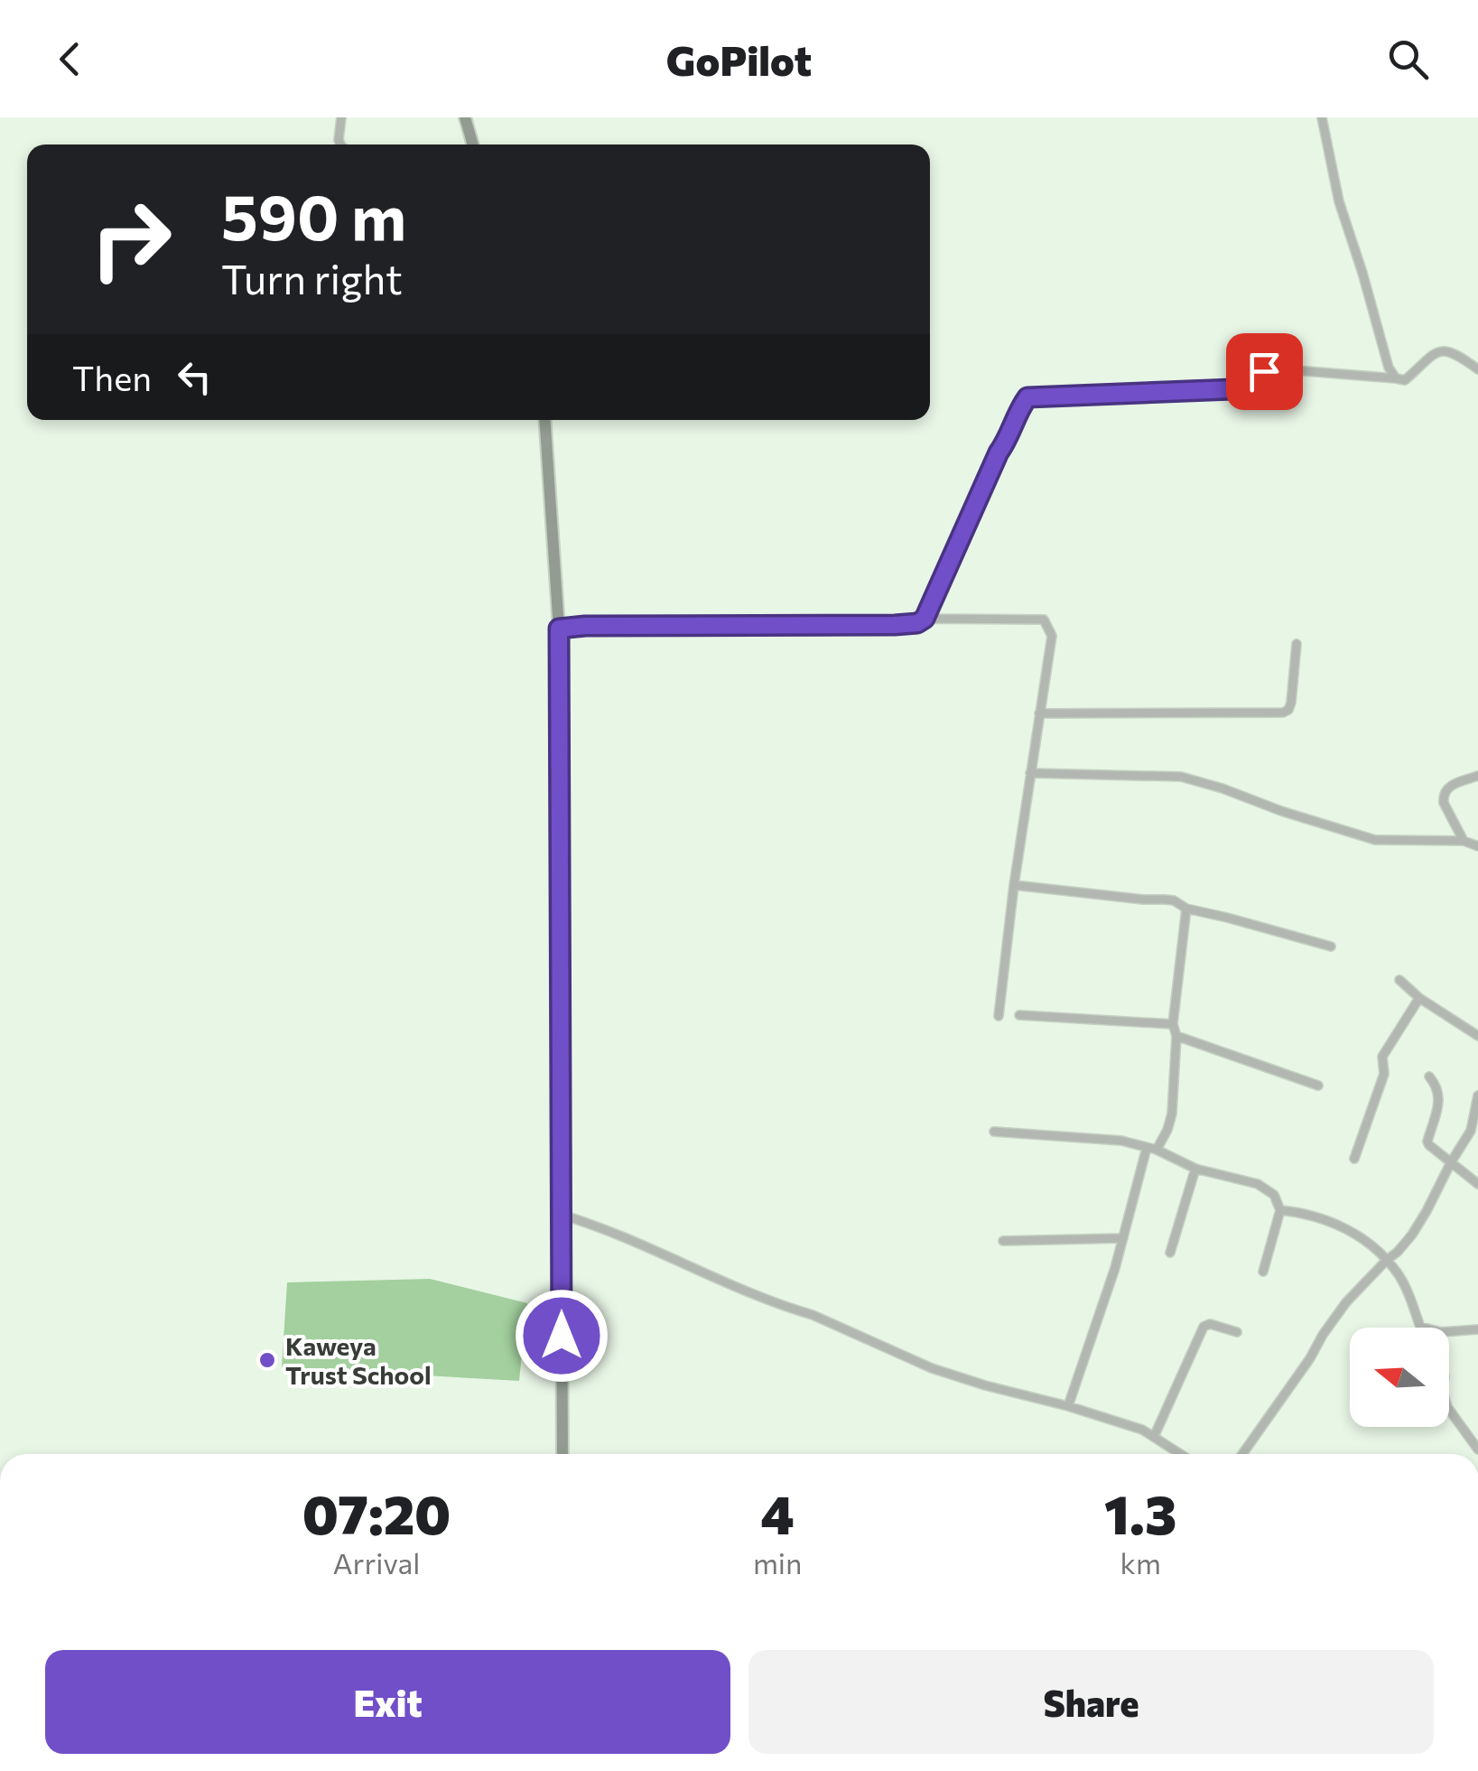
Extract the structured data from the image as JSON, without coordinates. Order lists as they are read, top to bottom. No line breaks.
{"places":["Kaweya Trust School"],"north":"left","page":{"header":"GoPilot","turn":["590 m","Turn right"],"then":"Then","eta":["07:20","Arrival","4","min","1.3","km"],"buttons":["Exit","Share"]}}
